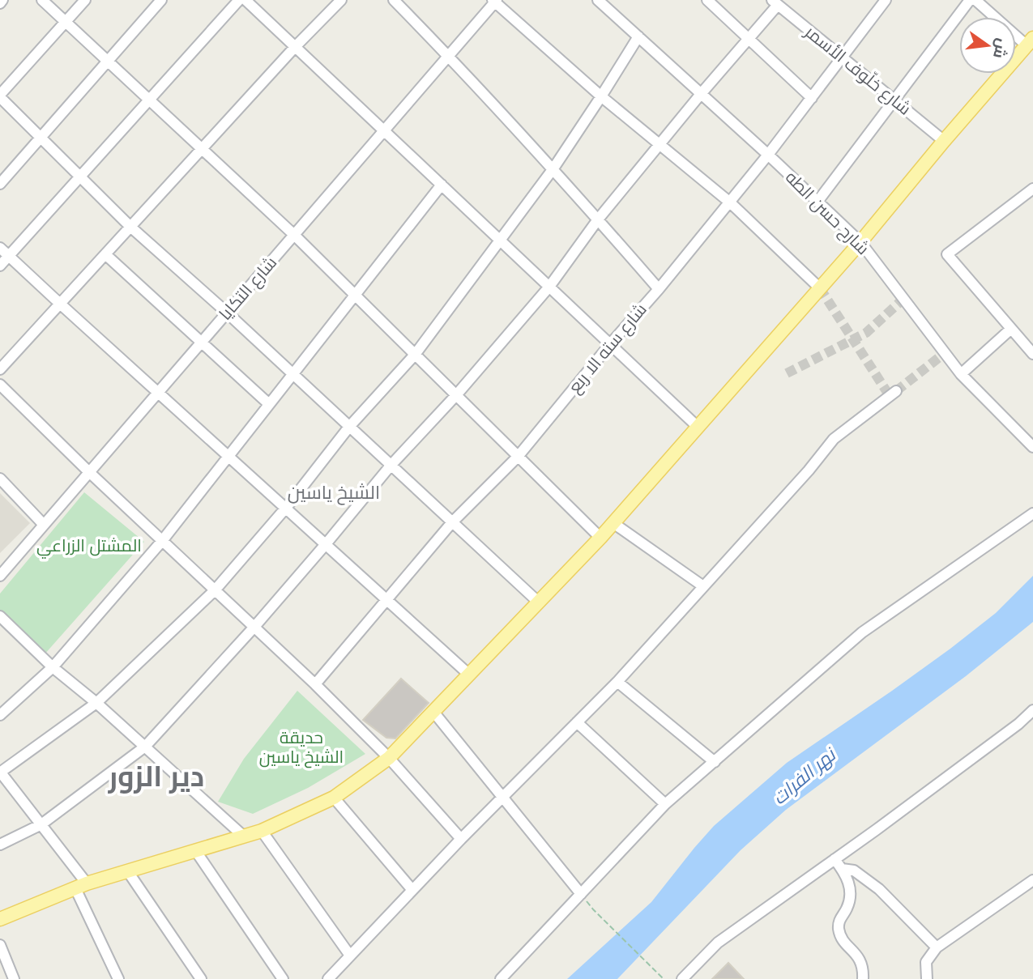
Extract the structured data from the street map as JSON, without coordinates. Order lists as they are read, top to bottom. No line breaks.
{"streets":{"street":["شارع خلّوف الأسمر","شارح حسن الطه","شارع التكايا","شارع سته الا ربع"]},"crossings":[["شارع خلّوف الأسمر","شارع سته الا ربع"],["شارح حسن الطه","شارع سته الا ربع"]],"districts":["الشيخ ياسين","دير الزور"],"water":["نهر الفرات"],"parks":["المشتل الزراعي","حديقة الشيخ ياسين"],"north":"right"}
